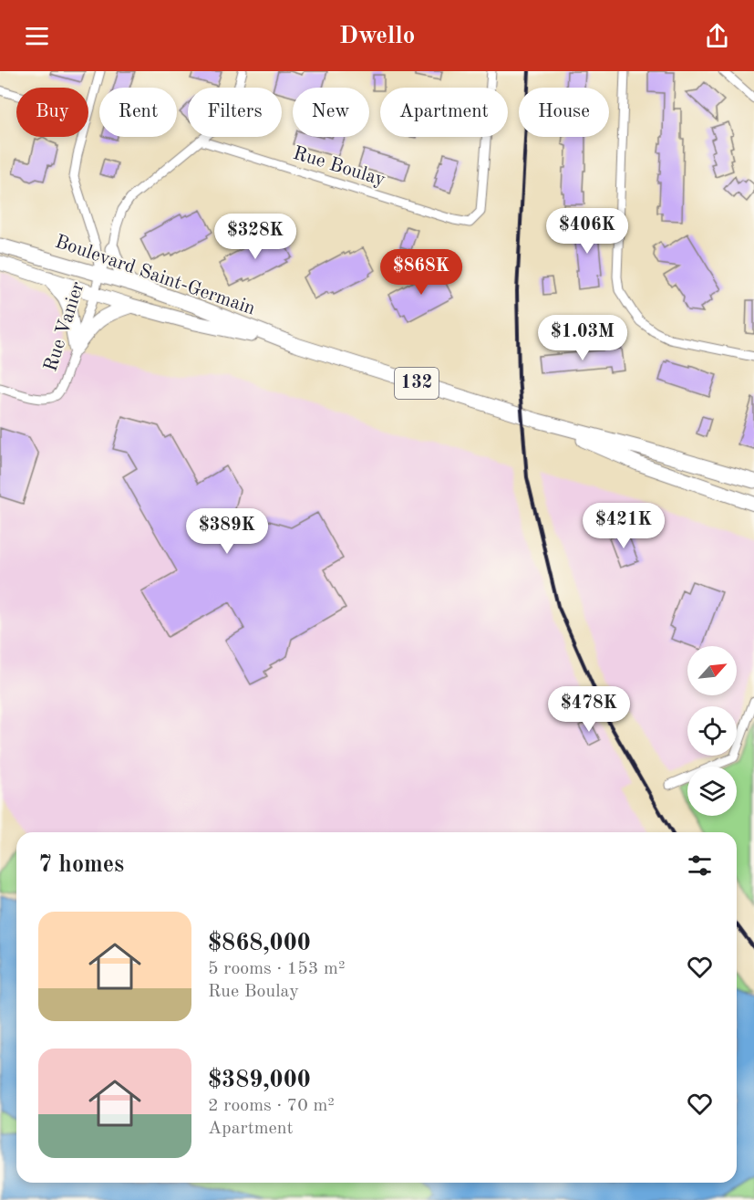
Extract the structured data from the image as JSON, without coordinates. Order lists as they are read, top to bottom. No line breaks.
{"streets":{"main road":["Boulevard Saint-Germain","132"],"street":["Rue Boulay","Rue Vanier"]},"crossings":[["Boulevard Saint-Germain","Rue Vanier"]],"north":"top right","page":{"header":"Dwello","chip":["Buy","Rent","Filters","New","Apartment","House"],"price":["$406K","$328K","$868K","$1.03M","$421K","$389K","$478K"],"heading":"7 homes","list":[{"name":"$868,000","note":"5 rooms · 153 m² · Rue Boulay"},{"name":"$389,000","note":"2 rooms · 70 m² · Apartment"}]}}
